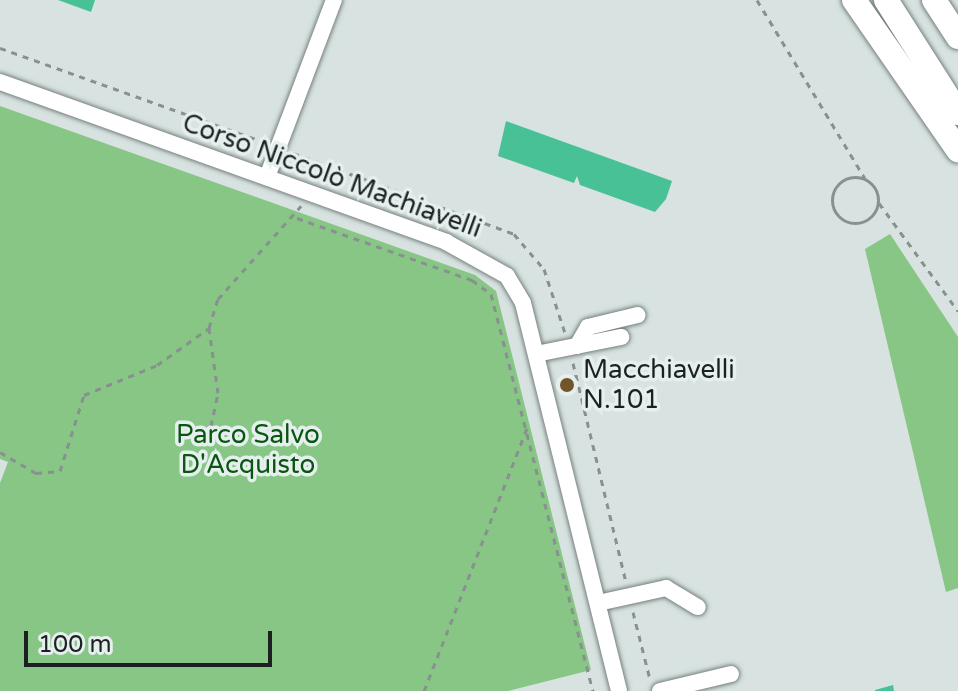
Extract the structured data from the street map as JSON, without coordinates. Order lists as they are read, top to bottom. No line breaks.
{"streets":{"street":["Corso Niccolò Machiavelli"]},"parks":["Parco Salvo D'Acquisto"],"places":["Macchiavelli N.101"],"scale_bar":"100 m"}
